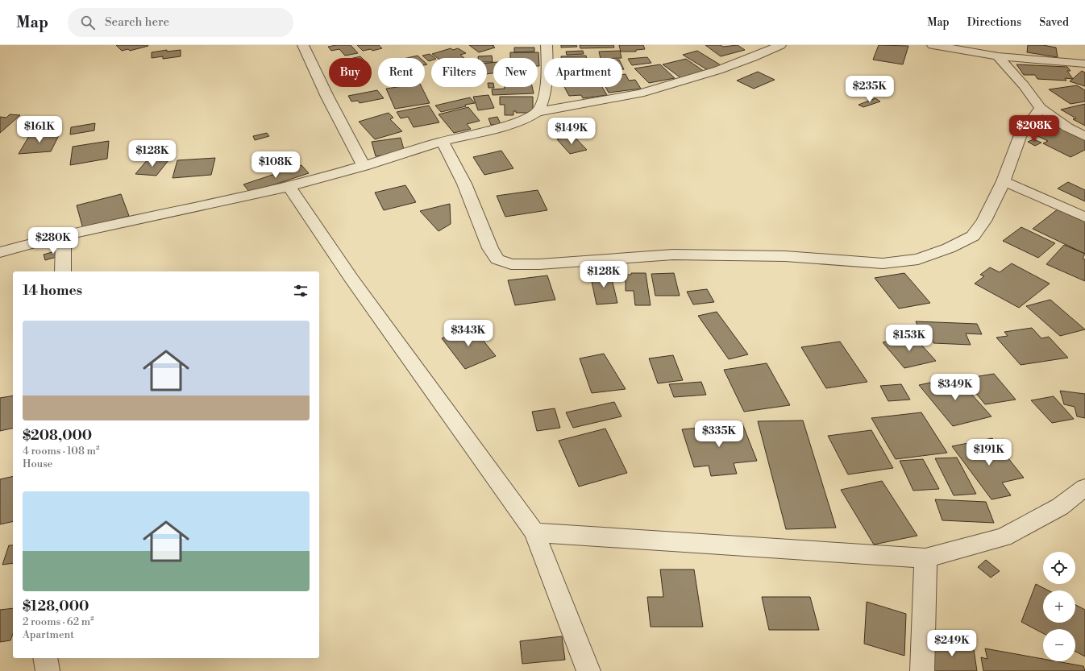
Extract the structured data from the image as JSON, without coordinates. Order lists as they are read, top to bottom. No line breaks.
{"page":{"header":"Map","search":"Search here","nav":["Map","Directions","Saved"],"chip":["Buy","Rent","Filters","New","Apartment"],"price":["$235K","$208K","$161K","$149K","$128K","$108K","$280K","$128K","$343K","$153K","$349K","$335K","$191K","$249K"],"heading":"14 homes","list":[{"name":"$208,000","note":"4 rooms · 108 m² · House"},{"name":"$128,000","note":"2 rooms · 62 m² · Apartment"}],"map_buttons":["+","−"]}}
